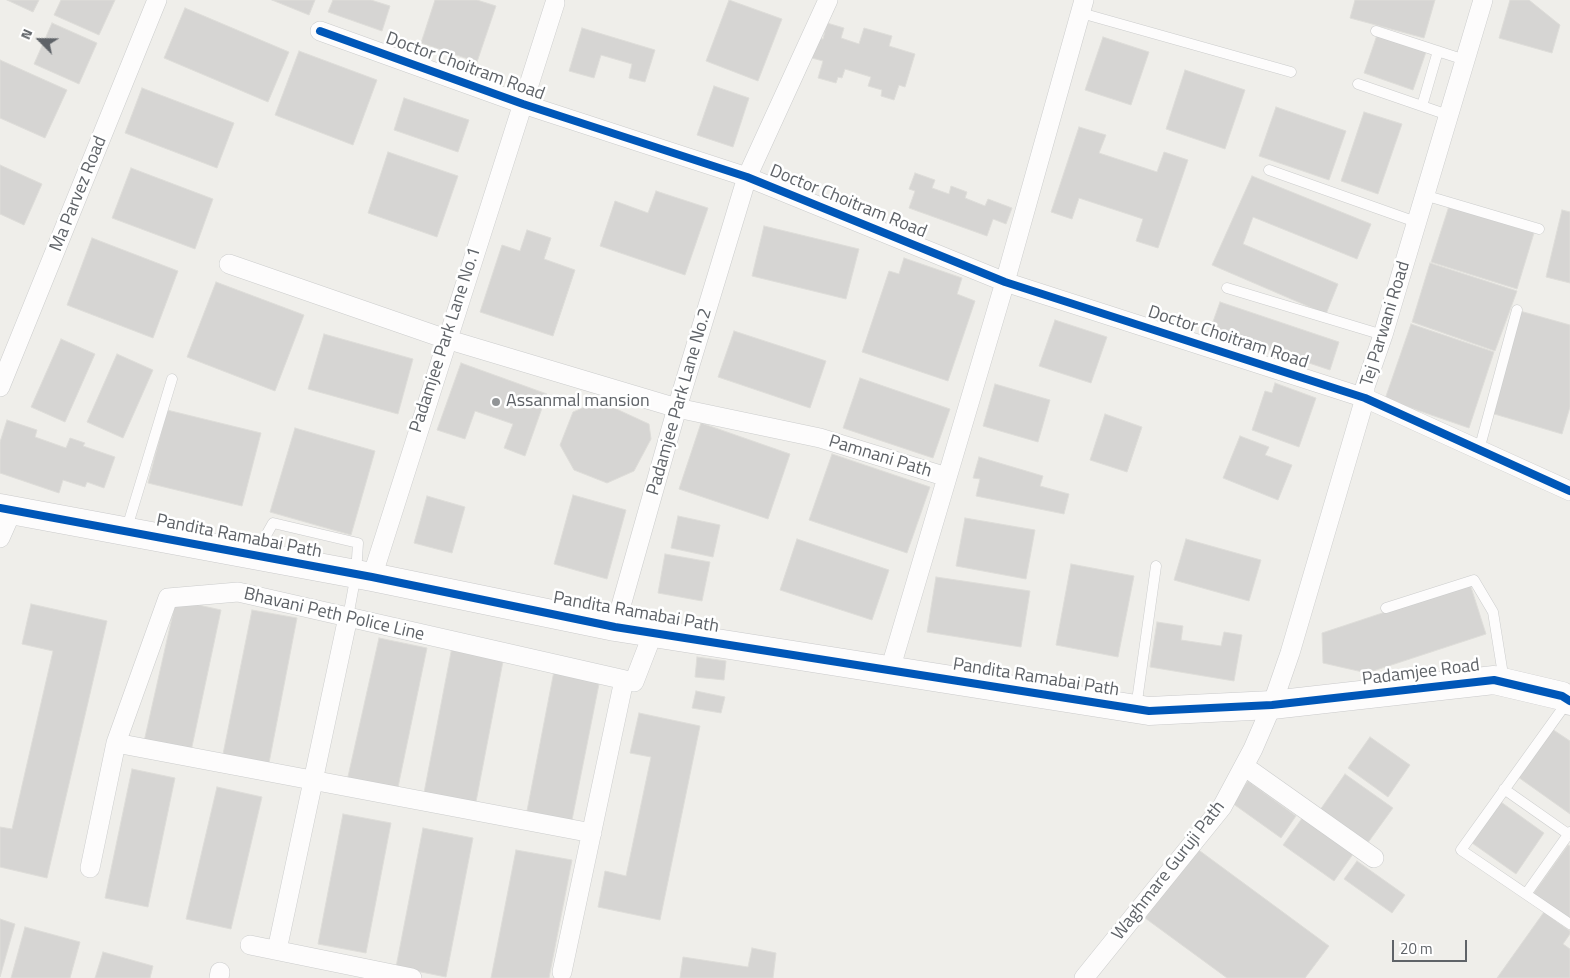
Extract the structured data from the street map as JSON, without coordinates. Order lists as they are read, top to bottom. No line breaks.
{"streets":{"street":["Doctor Choitram Road","Ma Parvez Road","Tej Parwani Road","Padamjee Park Lane No.1","Padamjee Park Lane No.2","Pamnani Path","Pandita Ramabai Path","Bhavani Peth Police Line","Padamjee Road","Waghmare Guruji Path"]},"crossings":[["Doctor Choitram Road","Tej Parwani Road"],["Doctor Choitram Road","Padamjee Park Lane No.1"],["Doctor Choitram Road","Padamjee Park Lane No.2"],["Tej Parwani Road","Pandita Ramabai Path"],["Tej Parwani Road","Padamjee Road"],["Tej Parwani Road","Waghmare Guruji Path"],["Padamjee Park Lane No.1","Pamnani Path"],["Padamjee Park Lane No.1","Pandita Ramabai Path"],["Padamjee Park Lane No.2","Pamnani Path"],["Padamjee Park Lane No.2","Pandita Ramabai Path"],["Pandita Ramabai Path","Padamjee Road"],["Pandita Ramabai Path","Waghmare Guruji Path"],["Padamjee Road","Waghmare Guruji Path"]],"places":["Assanmal mansion"],"scale_bar":"20 m","north":"top left"}
